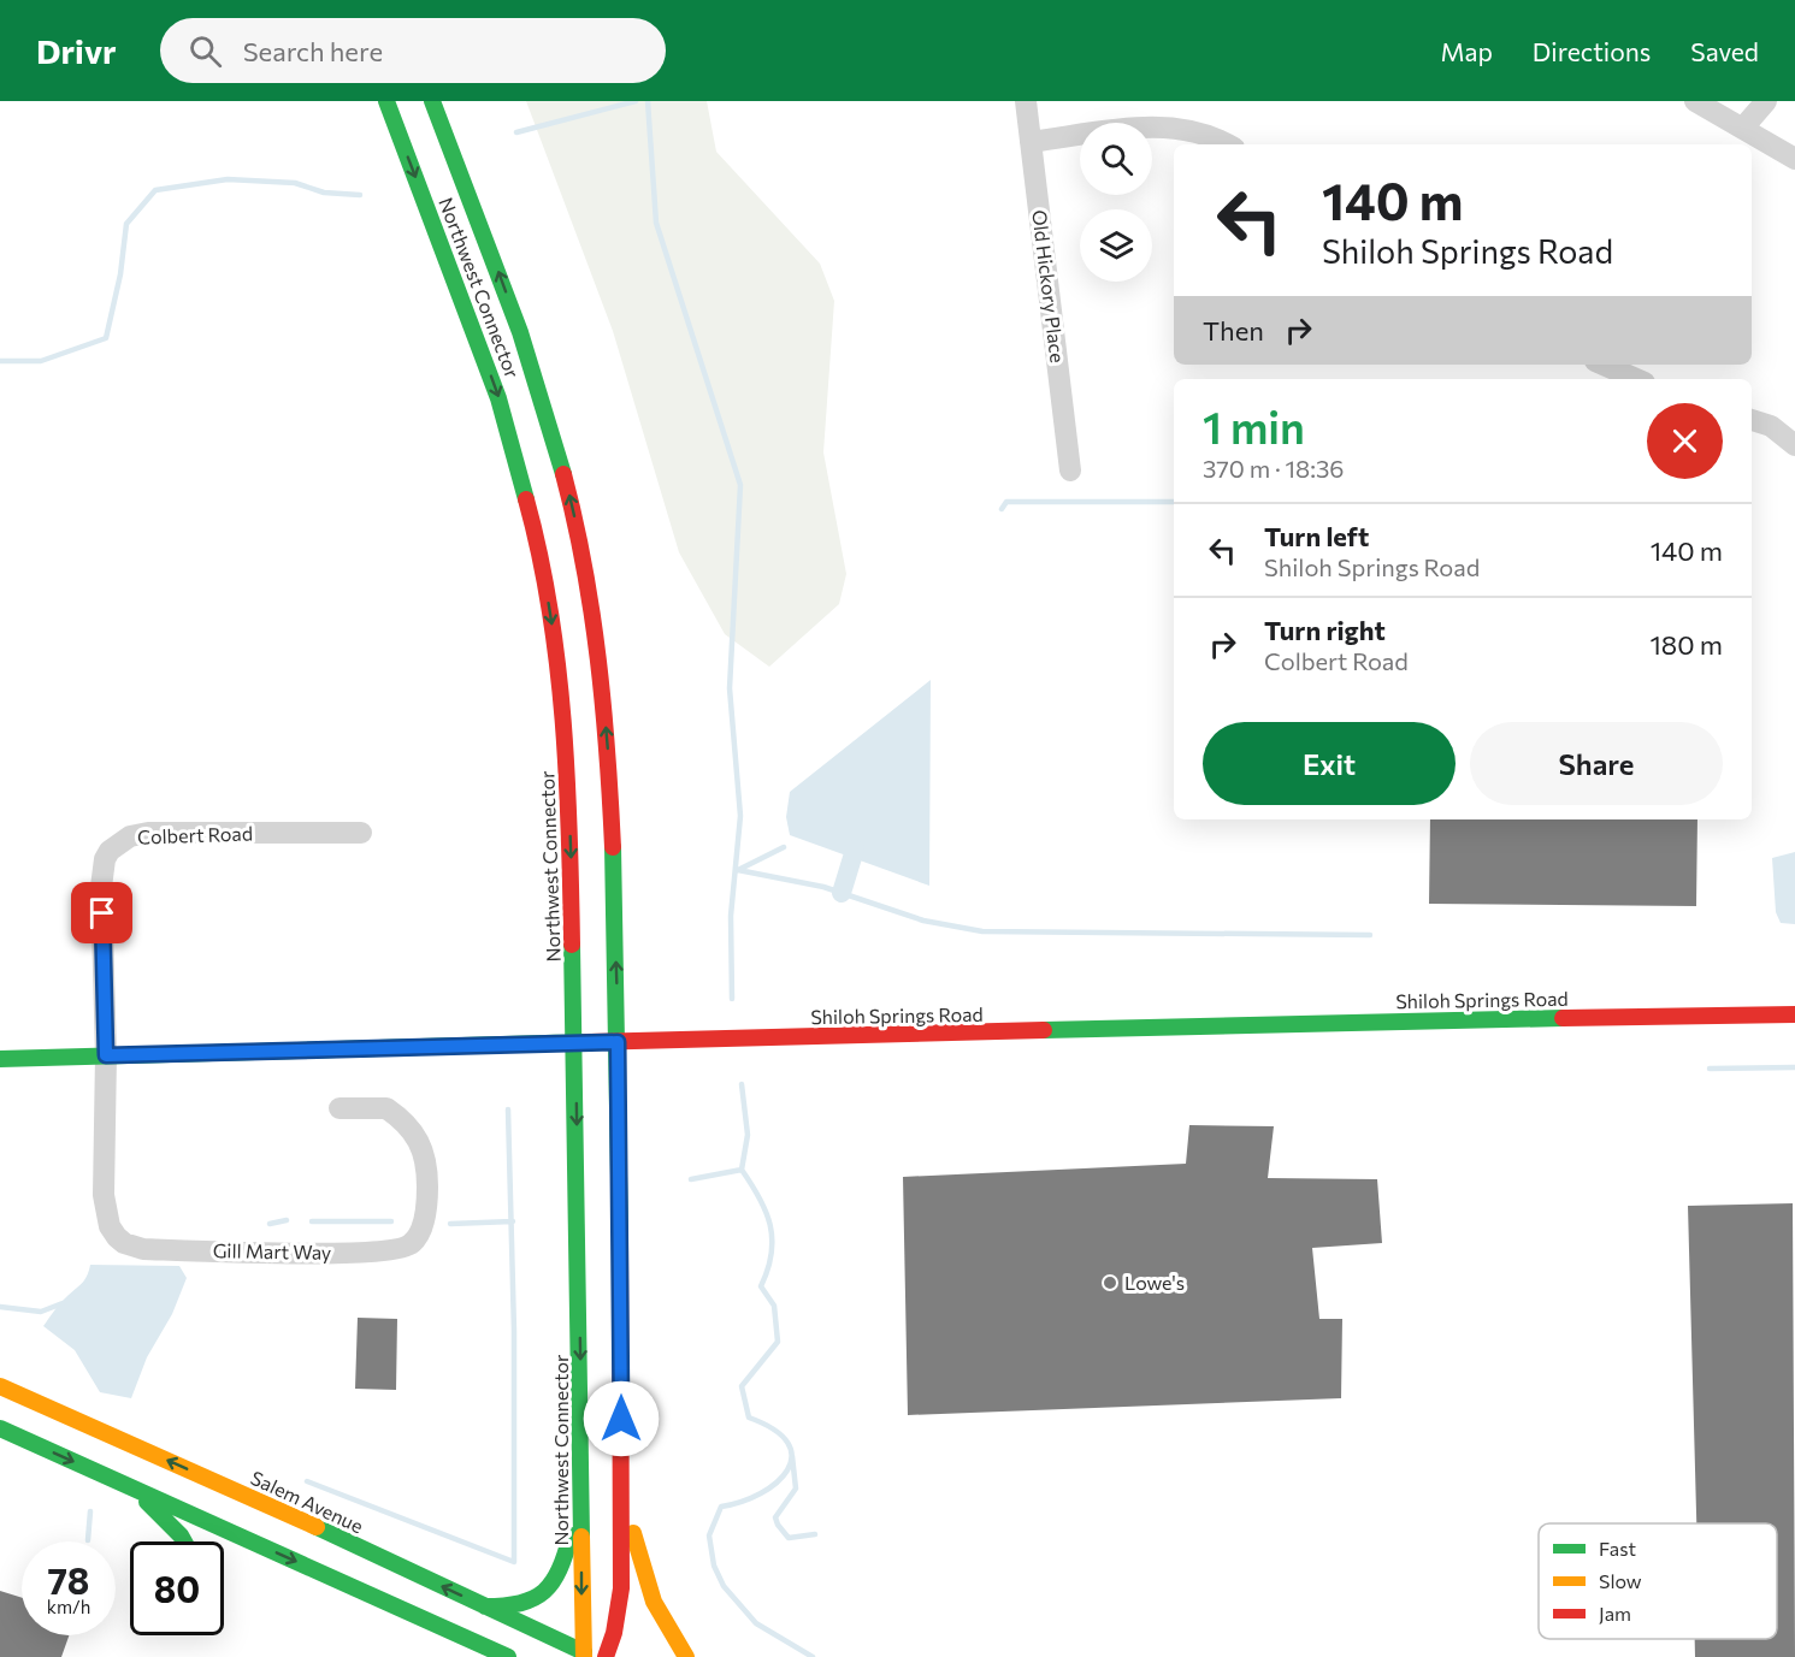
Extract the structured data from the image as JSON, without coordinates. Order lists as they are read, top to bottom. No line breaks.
{"streets":{"main road":["Northwest Connector","Shiloh Springs Road","Salem Avenue"],"street":["Old Hickory Place","Colbert Road","Gill Mart Way"]},"crossings":[["Northwest Connector","Shiloh Springs Road"],["Northwest Connector","Salem Avenue"],["Colbert Road","Shiloh Springs Road"],["Colbert Road","Gill Mart Way"],["Shiloh Springs Road","Gill Mart Way"]],"places":["Lowe's"],"legend":["Fast","Slow","Jam"],"page":{"header":"Drivr","search":"Search here","nav":["Map","Directions","Saved"],"turn":["140 m","Shiloh Springs Road"],"then":"Then","heading":["1 min","370 m · 18:36"],"list":[{"name":"Turn left","note":"Shiloh Springs Road","value":"140 m"},{"name":"Turn right","note":"Colbert Road","value":"180 m"}],"buttons":["Exit","Share"],"speed":"78 km/h","limit":"80"}}
